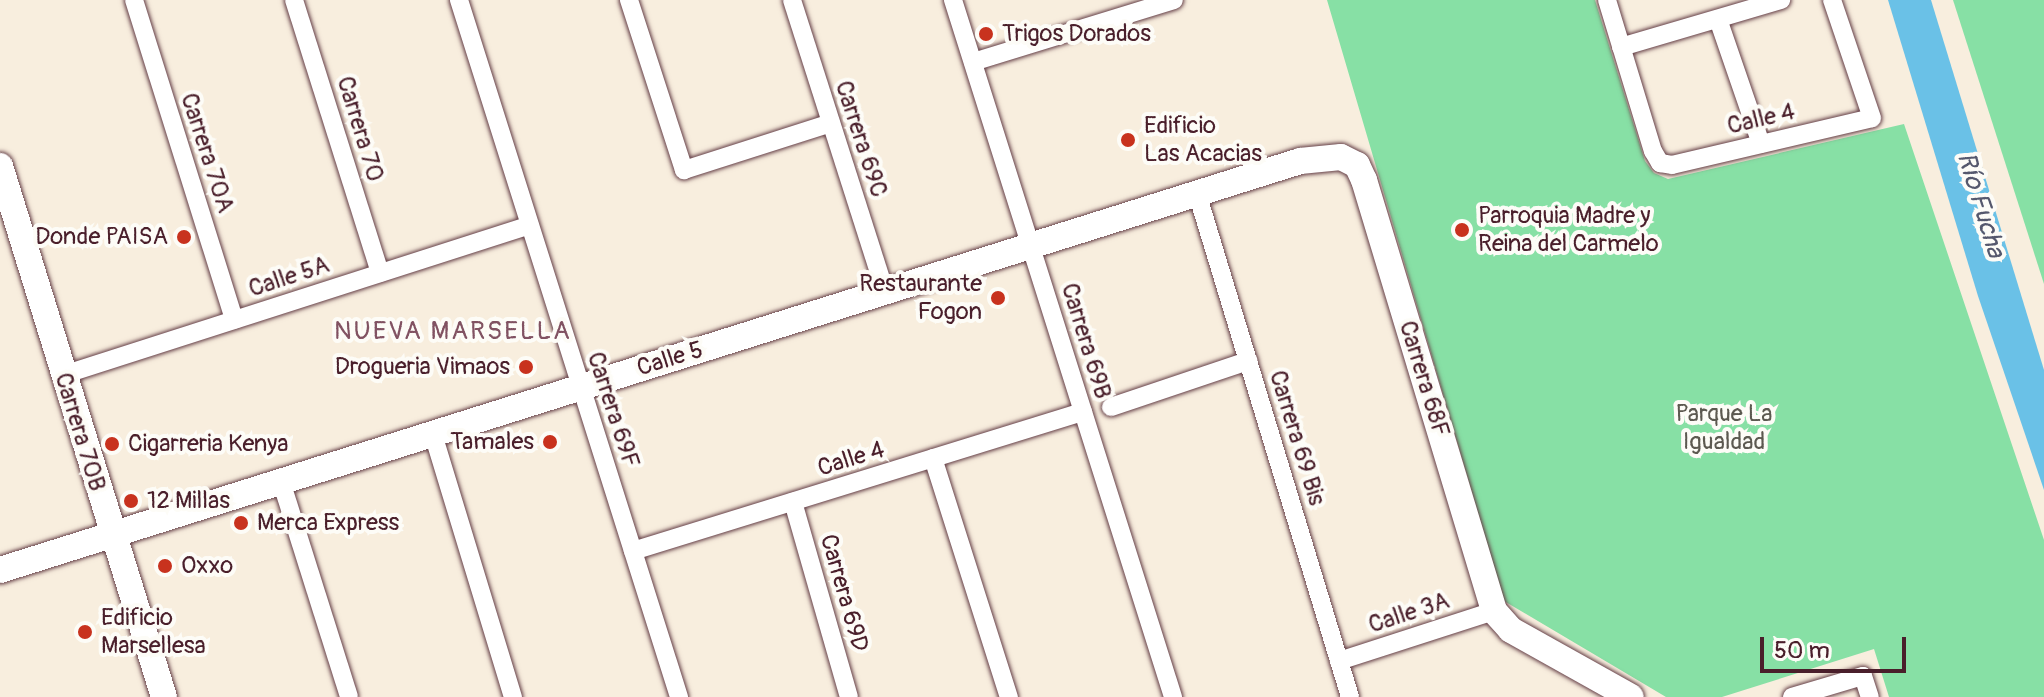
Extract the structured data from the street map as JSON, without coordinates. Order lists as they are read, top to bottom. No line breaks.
{"streets":{"street":["Calle 4","Carrera 70","Carrera 69C","Carrera 70A","Calle 5A","Carrera 69B","Calle 5","Carrera 68F","Carrera 69F","Carrera 70B","Carrera 69 Bis","Carrera 69D","Calle 3A"]},"crossings":[["Calle 4","Carrera 69B"],["Calle 4","Carrera 69F"],["Calle 4","Carrera 69D"],["Carrera 70","Calle 5A"],["Carrera 69C","Calle 5"],["Carrera 70A","Calle 5A"],["Calle 5A","Carrera 69F"],["Calle 5A","Carrera 70B"],["Carrera 69B","Calle 5"],["Calle 5","Carrera 68F"],["Calle 5","Carrera 69F"],["Calle 5","Carrera 70B"],["Calle 5","Carrera 69 Bis"],["Carrera 68F","Calle 3A"],["Carrera 69 Bis","Calle 3A"]],"districts":["NUEVA MARSELLA"],"water":["Río Fucha"],"parks":["Parque La Igualdad"],"places":["Trigos Dorados","Edificio Las Acacias","Parroquia Madre y Reina del Carmelo","Donde PAISA","Restaurante Fogon","Drogueria Vimaos","Tamales","Cigarreria Kenya","12 Millas","Merca Express","Oxxo","Edificio Marsellesa"],"scale_bar":"50 m"}
